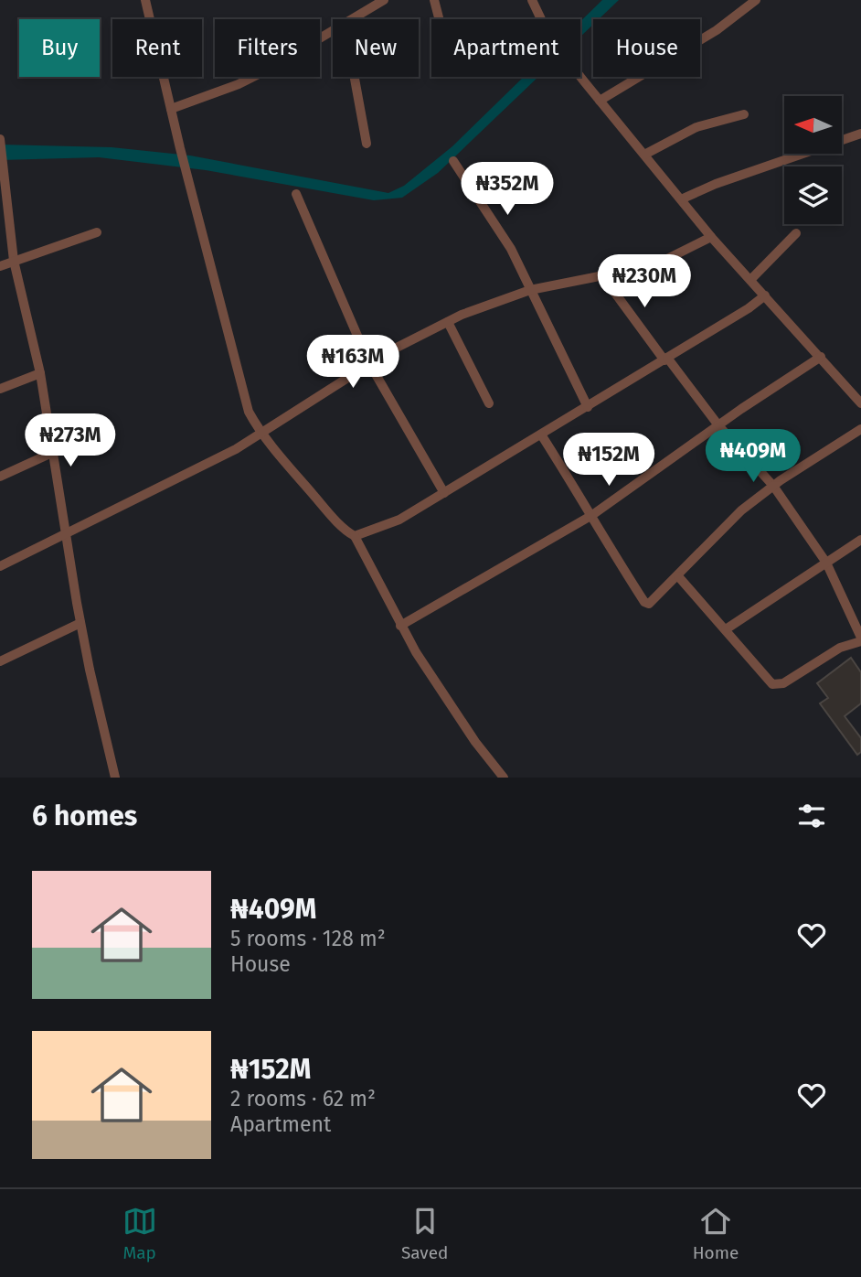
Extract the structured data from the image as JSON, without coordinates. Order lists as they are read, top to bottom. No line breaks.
{"north":"left","page":{"chip":["Buy","Rent","Filters","New","Apartment","House"],"price":["₦352M","₦230M","₦163M","₦273M","₦409M","₦152M"],"heading":"6 homes","list":[{"name":"₦409M","note":"5 rooms · 128 m² · House"},{"name":"₦152M","note":"2 rooms · 62 m² · Apartment"}],"tabs":["Map","Saved","Home"]}}
